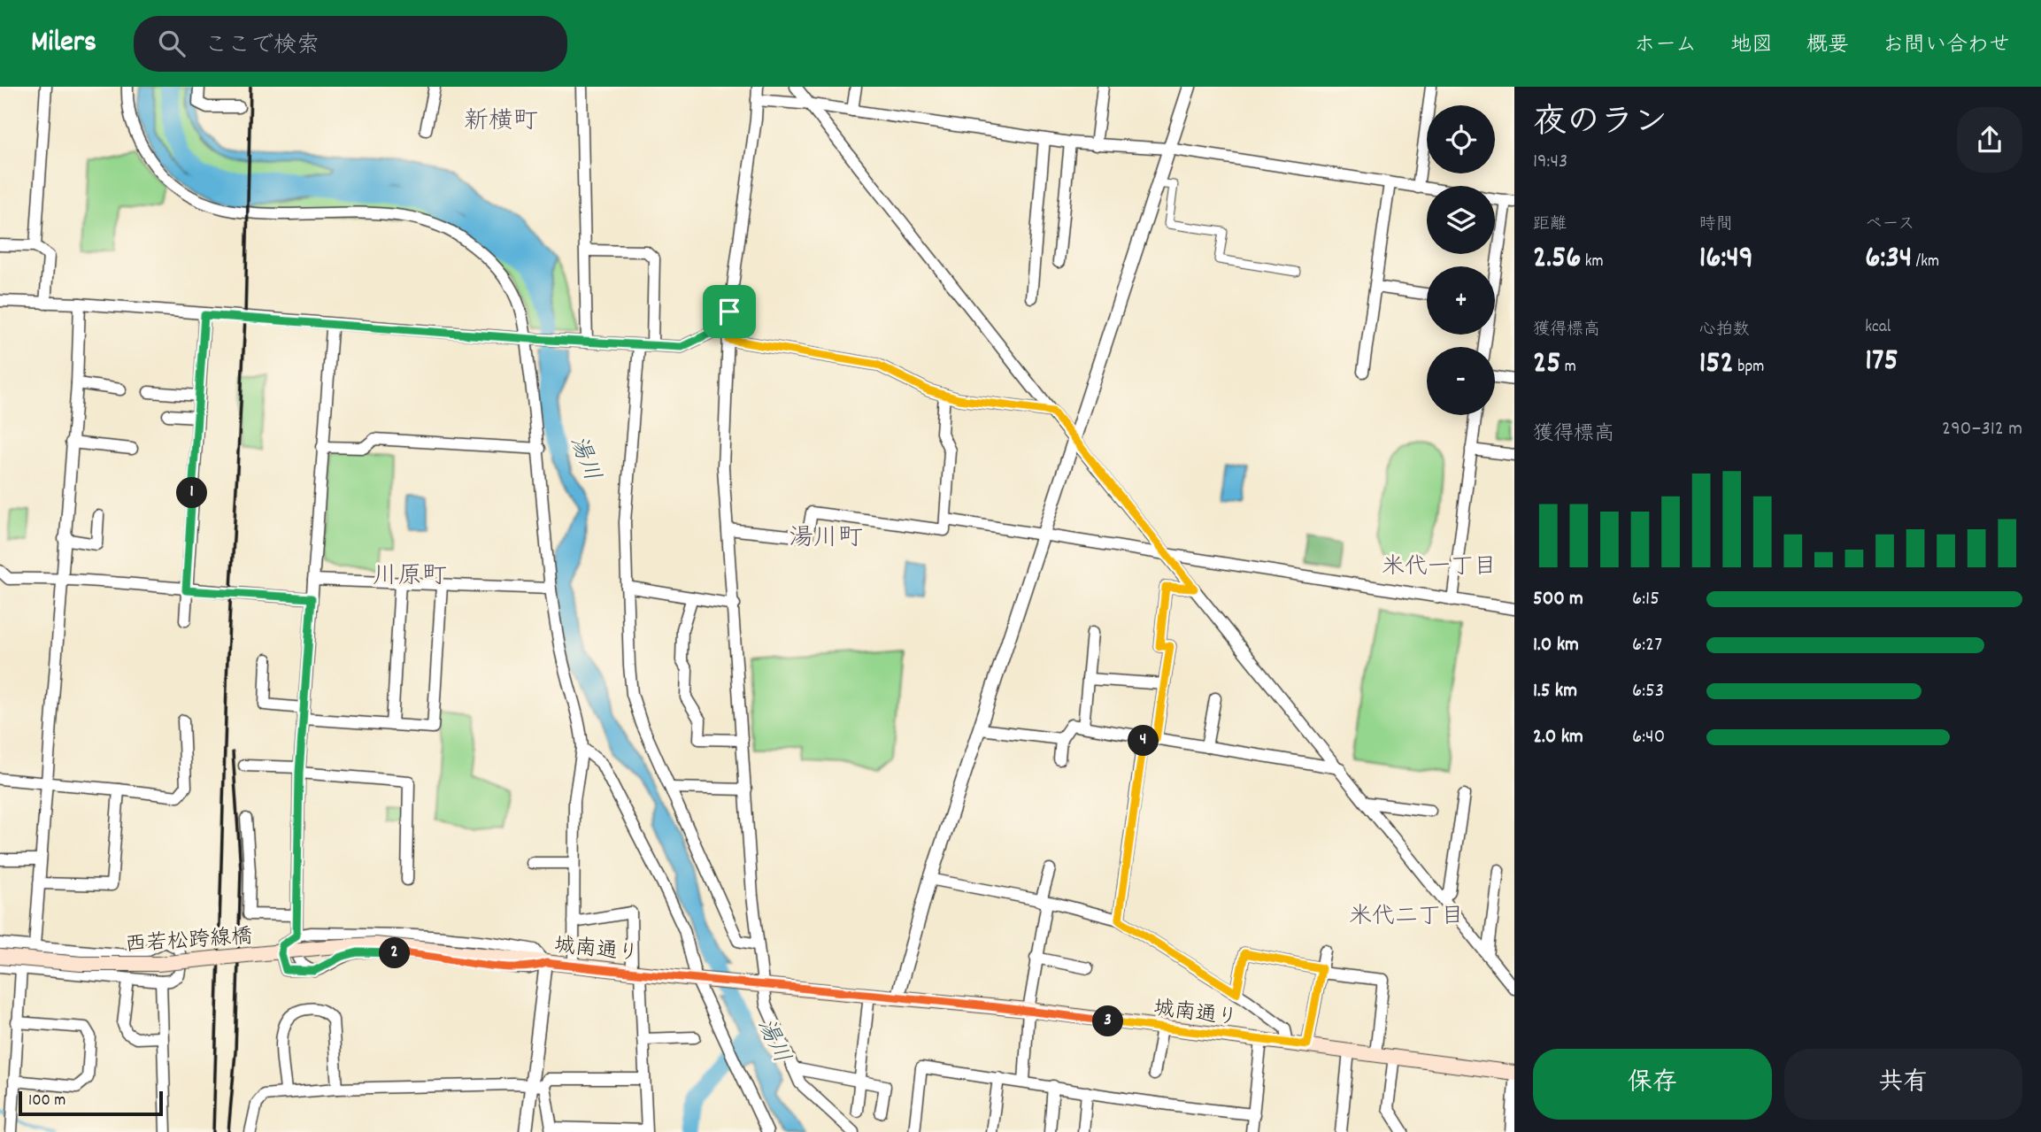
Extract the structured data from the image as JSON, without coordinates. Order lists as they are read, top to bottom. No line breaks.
{"streets":{"main road":["西若松跨線橋","城南通り"]},"crossings":[["西若松跨線橋","城南通り"]],"districts":["新横町","湯川町","米代一丁目","川原町","米代二丁目"],"water":["湯川"],"scale_bar":"100 m","page":{"header":"Milers","search":"ここで検索","nav":["ホーム","地図","概要","お問い合わせ"],"heading":["夜のラン","19:43"],"map_buttons":["+","−"],"stats":[["距離","2.56 km"],["時間","16:49"],["ペース","6:34 /km"],["獲得標高","25 m"],["心拍数","152 bpm"],["kcal","175"]],"chart":["獲得標高","290–312 m"],"pins":["1","4","2","3"],"list":[{"name":"500 m","note":"6:15"},{"name":"1.0 km","note":"6:27"},{"name":"1.5 km","note":"6:53"},{"name":"2.0 km","note":"6:40"}],"buttons":["保存","共有"],"scale":"100 m"}}
